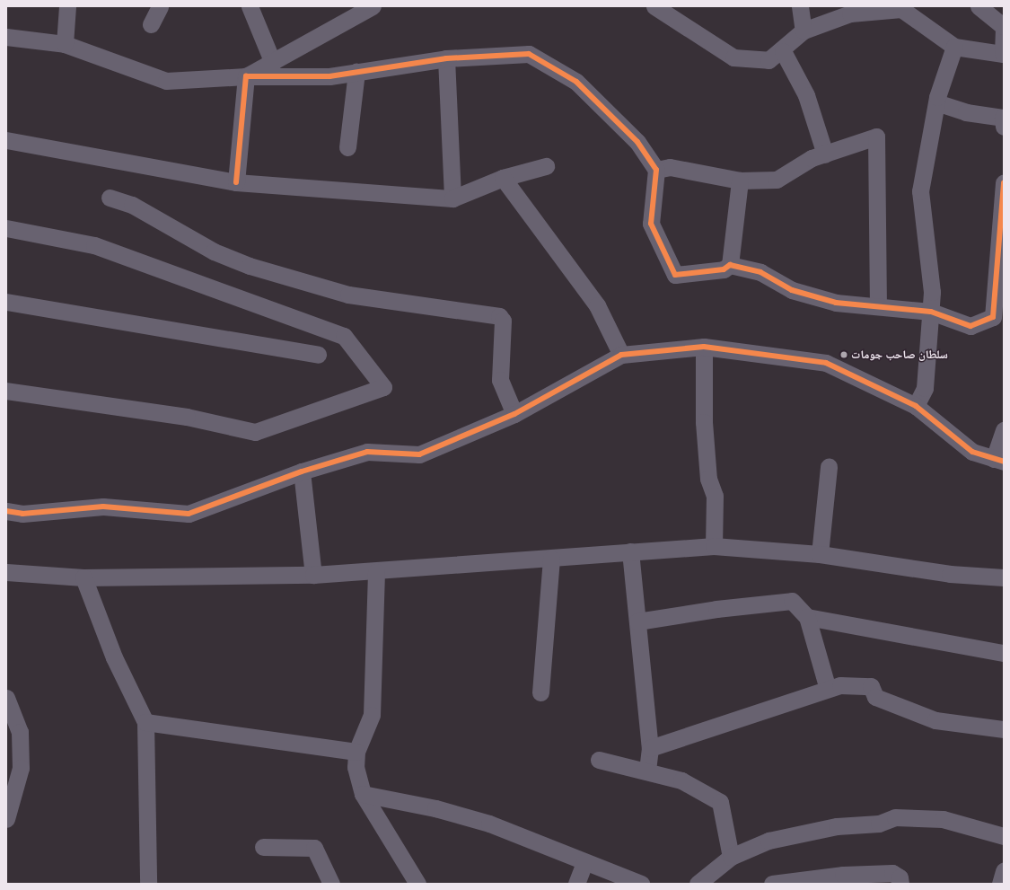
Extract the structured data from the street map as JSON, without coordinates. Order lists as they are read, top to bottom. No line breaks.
{"places":["سلطان صاحب جومات"]}
